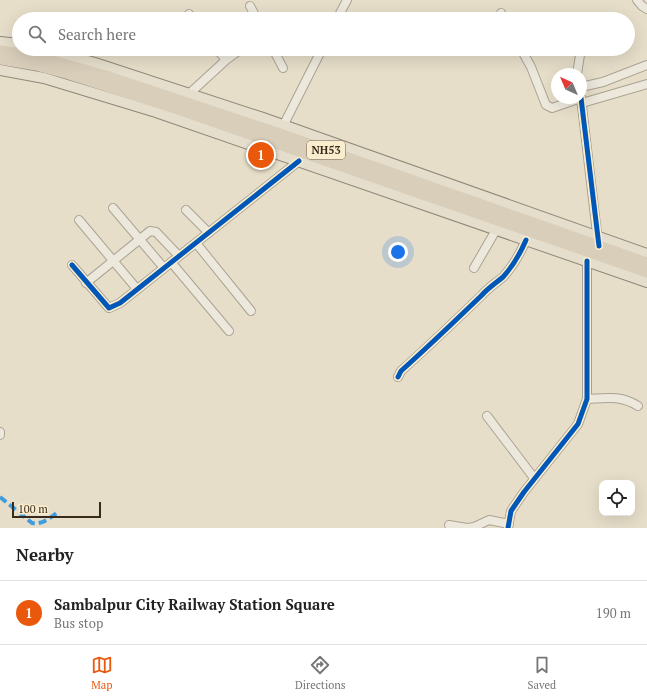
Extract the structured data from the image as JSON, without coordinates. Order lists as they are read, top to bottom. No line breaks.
{"streets":{"highway":["NH53"]},"scale_bar":"100 m","north":"top left","page":{"search":"Search here","pins":"1","scale":"100 m","heading":"Nearby","list":[{"mark":"1","name":"Sambalpur City Railway Station Square","note":"Bus stop","value":"190 m"}],"nav":["Map","Directions","Saved"]}}
